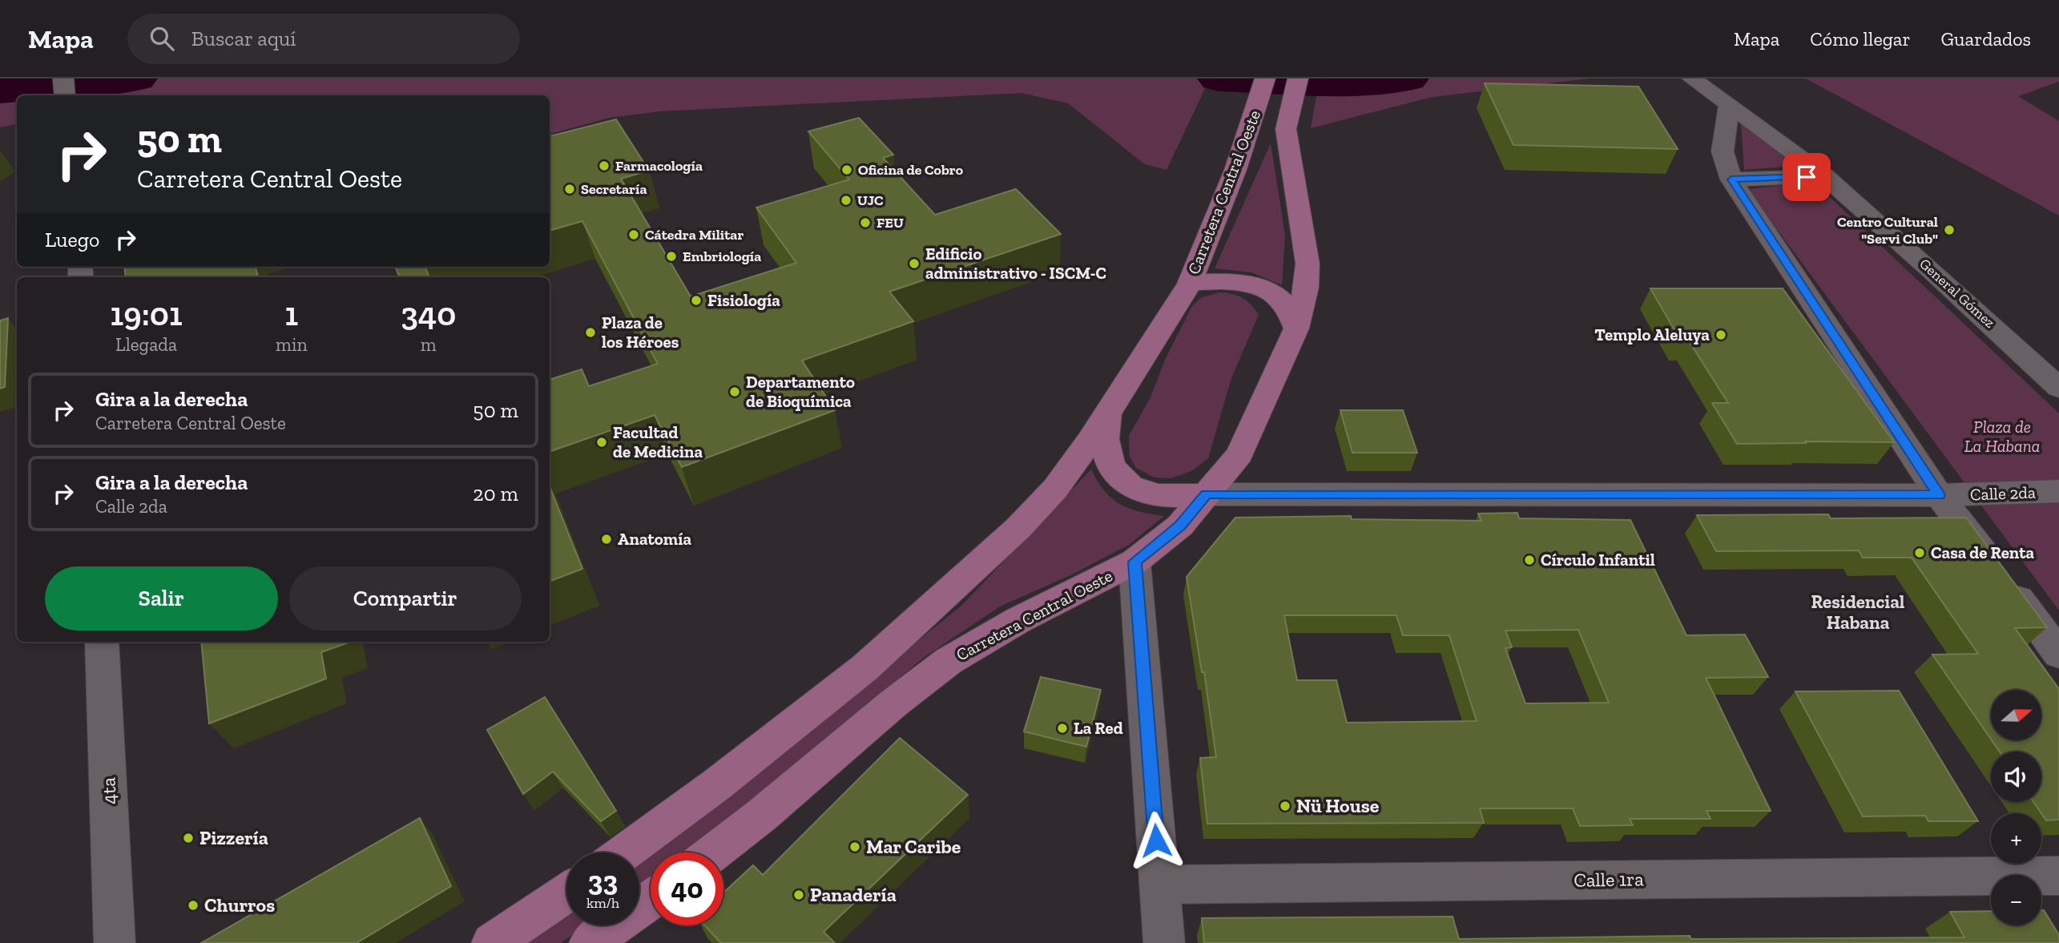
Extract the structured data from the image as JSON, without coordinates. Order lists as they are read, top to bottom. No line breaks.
{"streets":{"main road":["Carretera Central Oeste"],"street":["General Gómez","Calle 2da","4ta","Calle 1ra"]},"crossings":[["Carretera Central Oeste","Calle 2da"]],"districts":["Residencial Habana"],"parks":["Plaza de La Habana"],"places":["Farmacología","Oficina de Cobro","Secretaría","UJC","FEU","Centro Cultural \"Servi Club\"","Cátedra Militar","Embriología","Edificio administrativo - ISCM-C","Fisiología","Plaza de los Héroes","Templo Aleluya","Departamento de Bioquímica","Facultad de Medicina","Anatomía","Casa de Renta","Círculo Infantil","La Red","Nü House","Pizzería","Mar Caribe","Panadería","Churros"],"north":"right","page":{"header":"Mapa","search":"Buscar aquí","nav":["Mapa","Cómo llegar","Guardados"],"turn":["50 m","Carretera Central Oeste"],"then":"Luego","eta":["19:01","Llegada","1","min","340","m"],"list":[{"name":"Gira a la derecha","note":"Carretera Central Oeste","value":"50 m"},{"name":"Gira a la derecha","note":"Calle 2da","value":"20 m"}],"buttons":["Salir","Compartir"],"map_buttons":["+","−"],"speed":"33 km/h","limit":"40"}}
